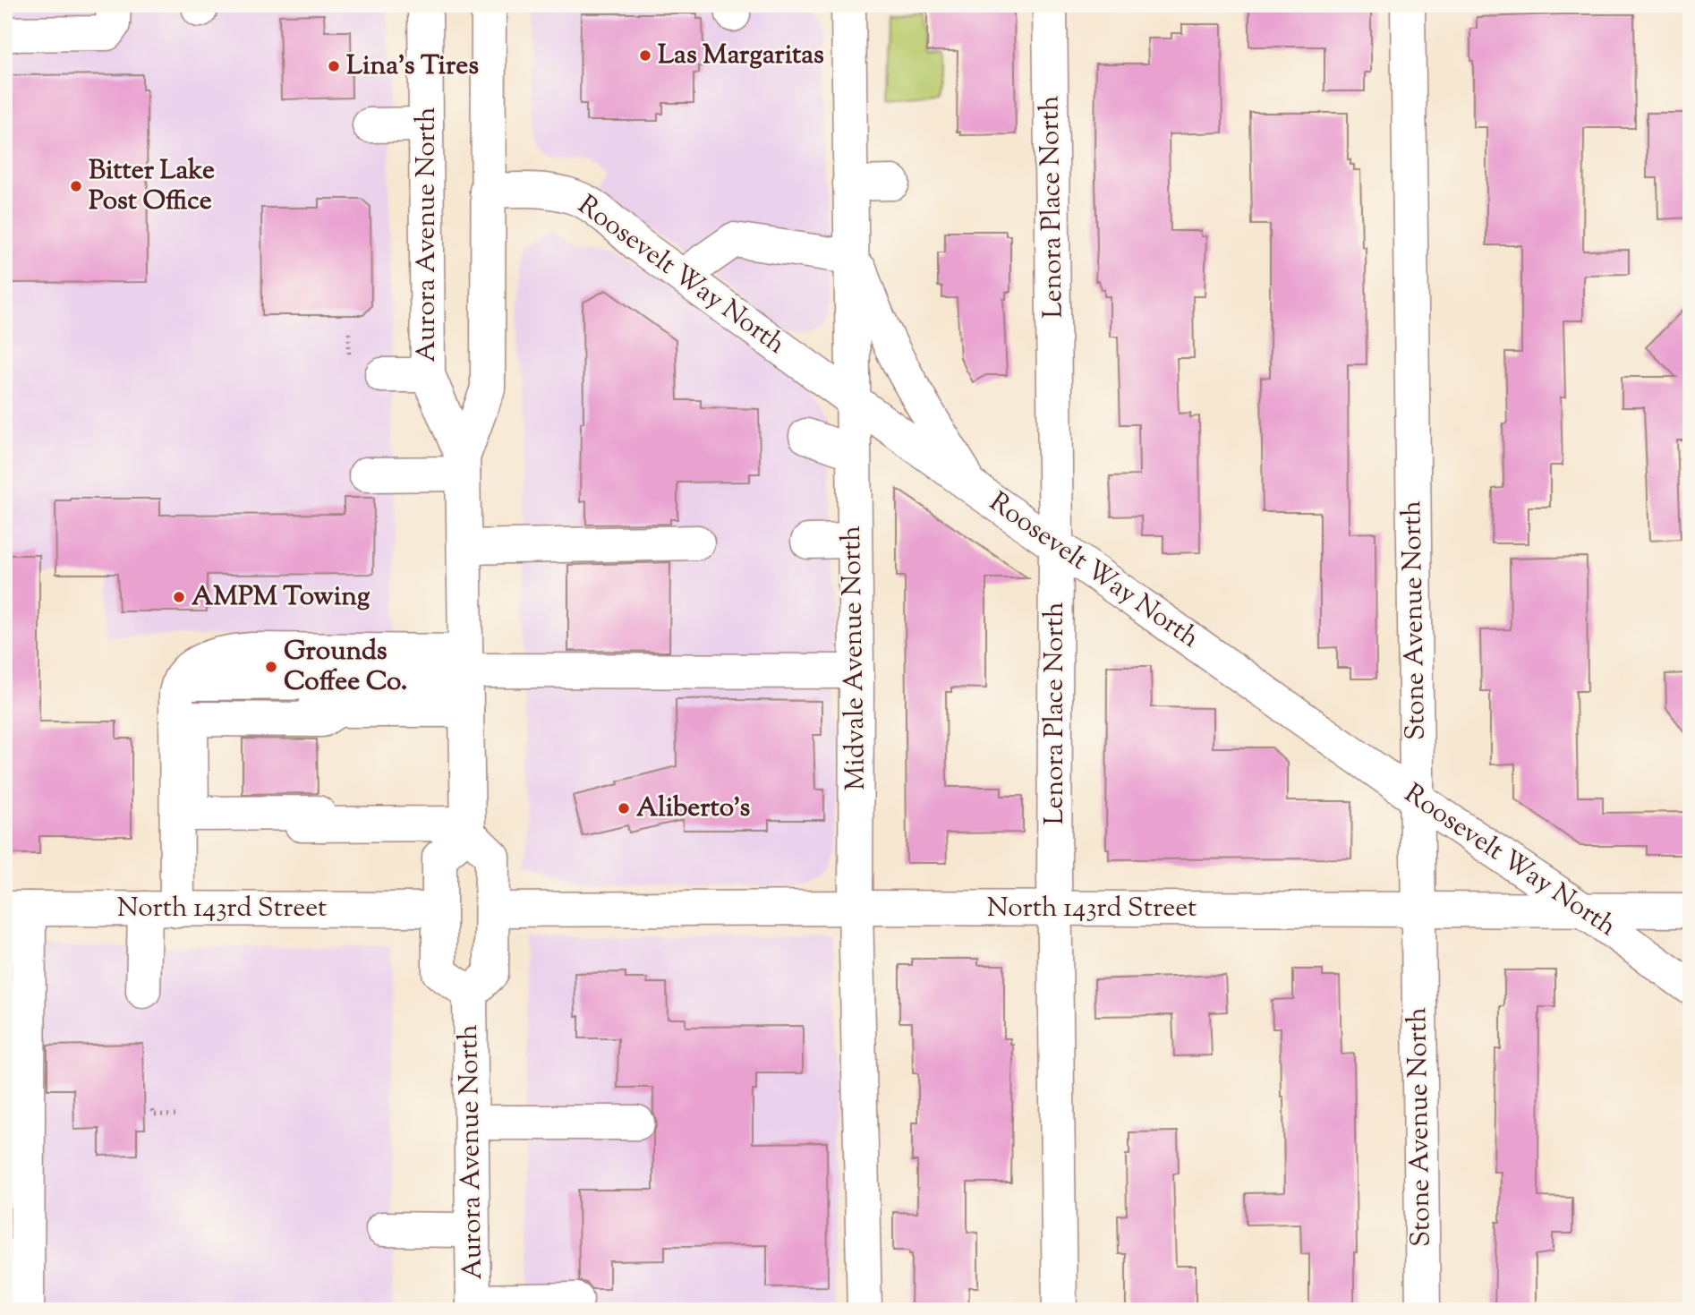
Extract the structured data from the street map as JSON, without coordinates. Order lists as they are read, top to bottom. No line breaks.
{"streets":{"main road":["Lenora Place North","Aurora Avenue North","Roosevelt Way North","Stone Avenue North","Midvale Avenue North","North 143rd Street"]},"crossings":[["Lenora Place North","Roosevelt Way North"],["Lenora Place North","North 143rd Street"],["Aurora Avenue North","Roosevelt Way North"],["Aurora Avenue North","North 143rd Street"],["Roosevelt Way North","Stone Avenue North"],["Roosevelt Way North","Midvale Avenue North"],["Roosevelt Way North","North 143rd Street"],["Stone Avenue North","North 143rd Street"],["Midvale Avenue North","North 143rd Street"]],"places":["Las Margaritas","Lina's Tires","Bitter Lake Post Office","AMPM Towing","Grounds Coffee Co.","Aliberto's"]}
